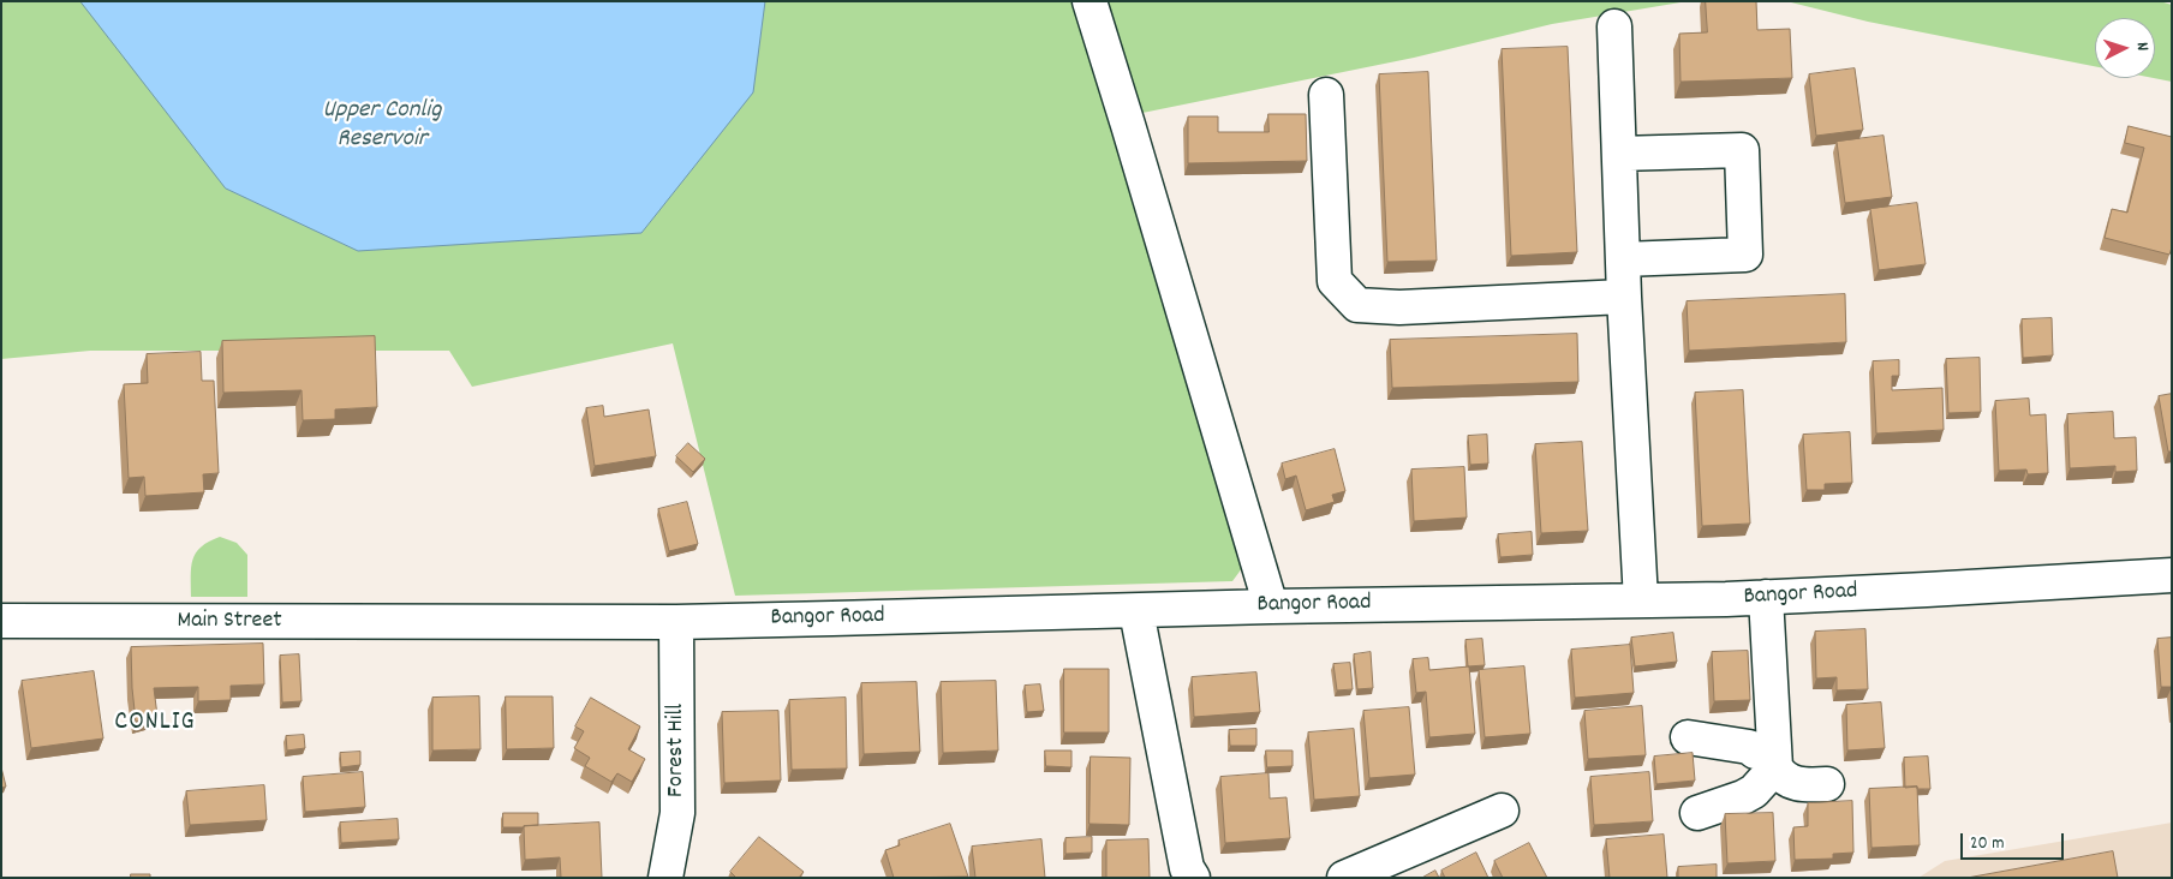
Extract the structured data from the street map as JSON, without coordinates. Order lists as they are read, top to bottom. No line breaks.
{"streets":{"street":["Bangor Road","Main Street","Forest Hill"]},"crossings":[["Bangor Road","Main Street"],["Bangor Road","Forest Hill"]],"districts":["CONLIG"],"water":["Upper Conlig Reservoir"],"scale_bar":"20 m","north":"right"}
